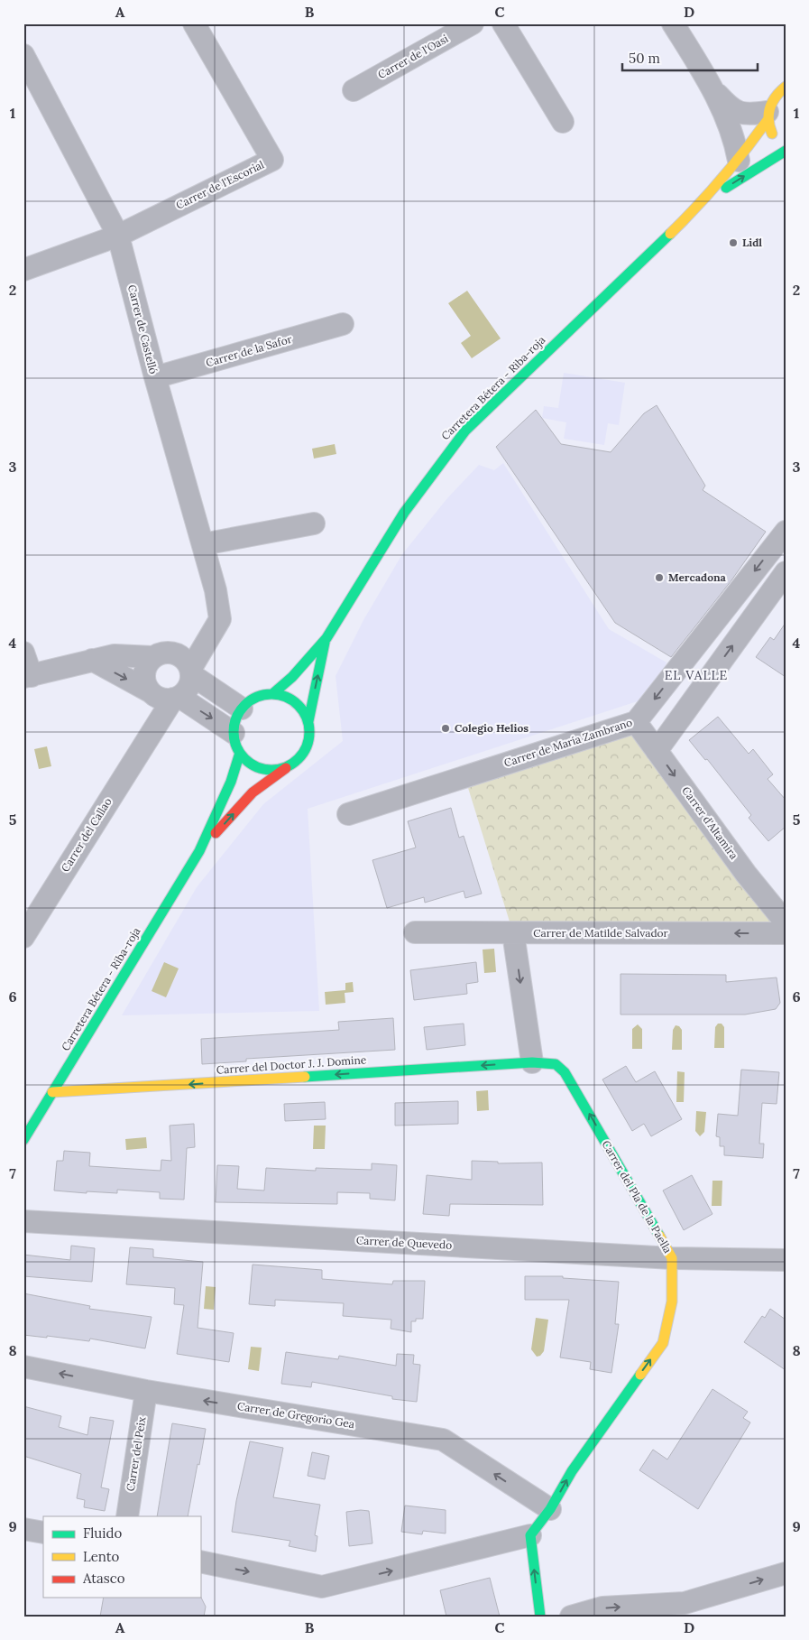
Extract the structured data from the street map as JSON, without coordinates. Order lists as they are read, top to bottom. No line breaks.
{"streets":{"main road":["Carretera Bétera - Riba-roja","Carrer del Doctor J. J. Domine","Carrer del Pla de la Paella"],"street":["Carrer de l'Oasi","Carrer de l'Escorial","Carrer de Castelló","Carrer de la Safor","Carrer de María Zambrano","Carrer d'Altamira","Carrer del Callao","Carrer de Matilde Salvador","Carrer de Quevedo","Carrer de Gregorio Gea","Carrer del Peix"]},"crossings":[["Carrer de l'Escorial","Carrer de Castelló"],["Carrer de Castelló","Carrer de la Safor"],["Carretera Bétera - Riba-roja","Carrer del Doctor J. J. Domine"],["Carrer de María Zambrano","Carrer d'Altamira"],["Carrer del Doctor J. J. Domine","Carrer del Pla de la Paella"],["Carrer del Pla de la Paella","Carrer de Quevedo"],["Carrer del Pla de la Paella","Carrer de Gregorio Gea"],["Carrer de Gregorio Gea","Carrer del Peix"]],"one_way":["Carrer d'Altamira","Carrer de Matilde Salvador","Carrer del Doctor J. J. Domine","Carrer del Pla de la Paella"],"districts":["EL VALLE"],"places":["Lidl","Mercadona","Colegio Helios"],"legend":["Fluido","Lento","Atasco"],"scale_bar":"50 m","grid":{"columns":["A","B","C","D"],"rows":["1","2","3","4","5","6","7","8","9"]}}
